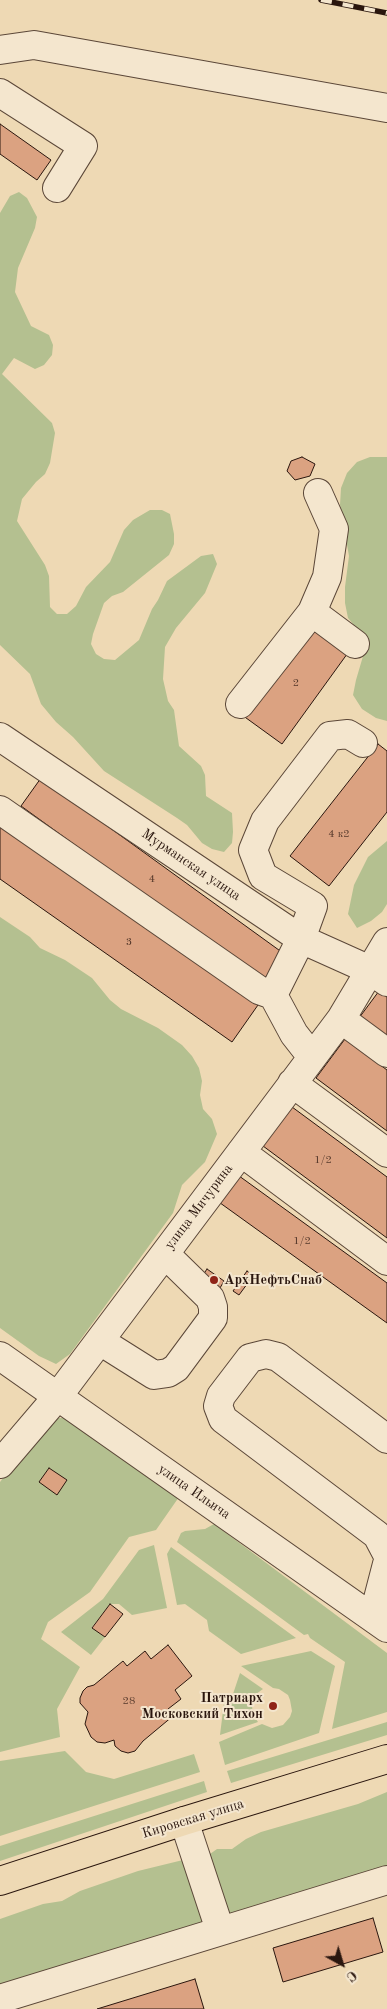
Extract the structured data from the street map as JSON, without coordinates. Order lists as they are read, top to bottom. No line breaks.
{"streets":{"main road":["Кировская улица"],"street":["Мурманская улица","улица Мичурина","улица Ильича"]},"crossings":[["Мурманская улица","улица Мичурина"],["улица Мичурина","улица Ильича"]],"places":["АрхНефтьСнаб","Патриарх Московский Тихон"],"house_numbers":["2","4 к2","4","3","1/2","1/2","28"],"north":"bottom right"}
